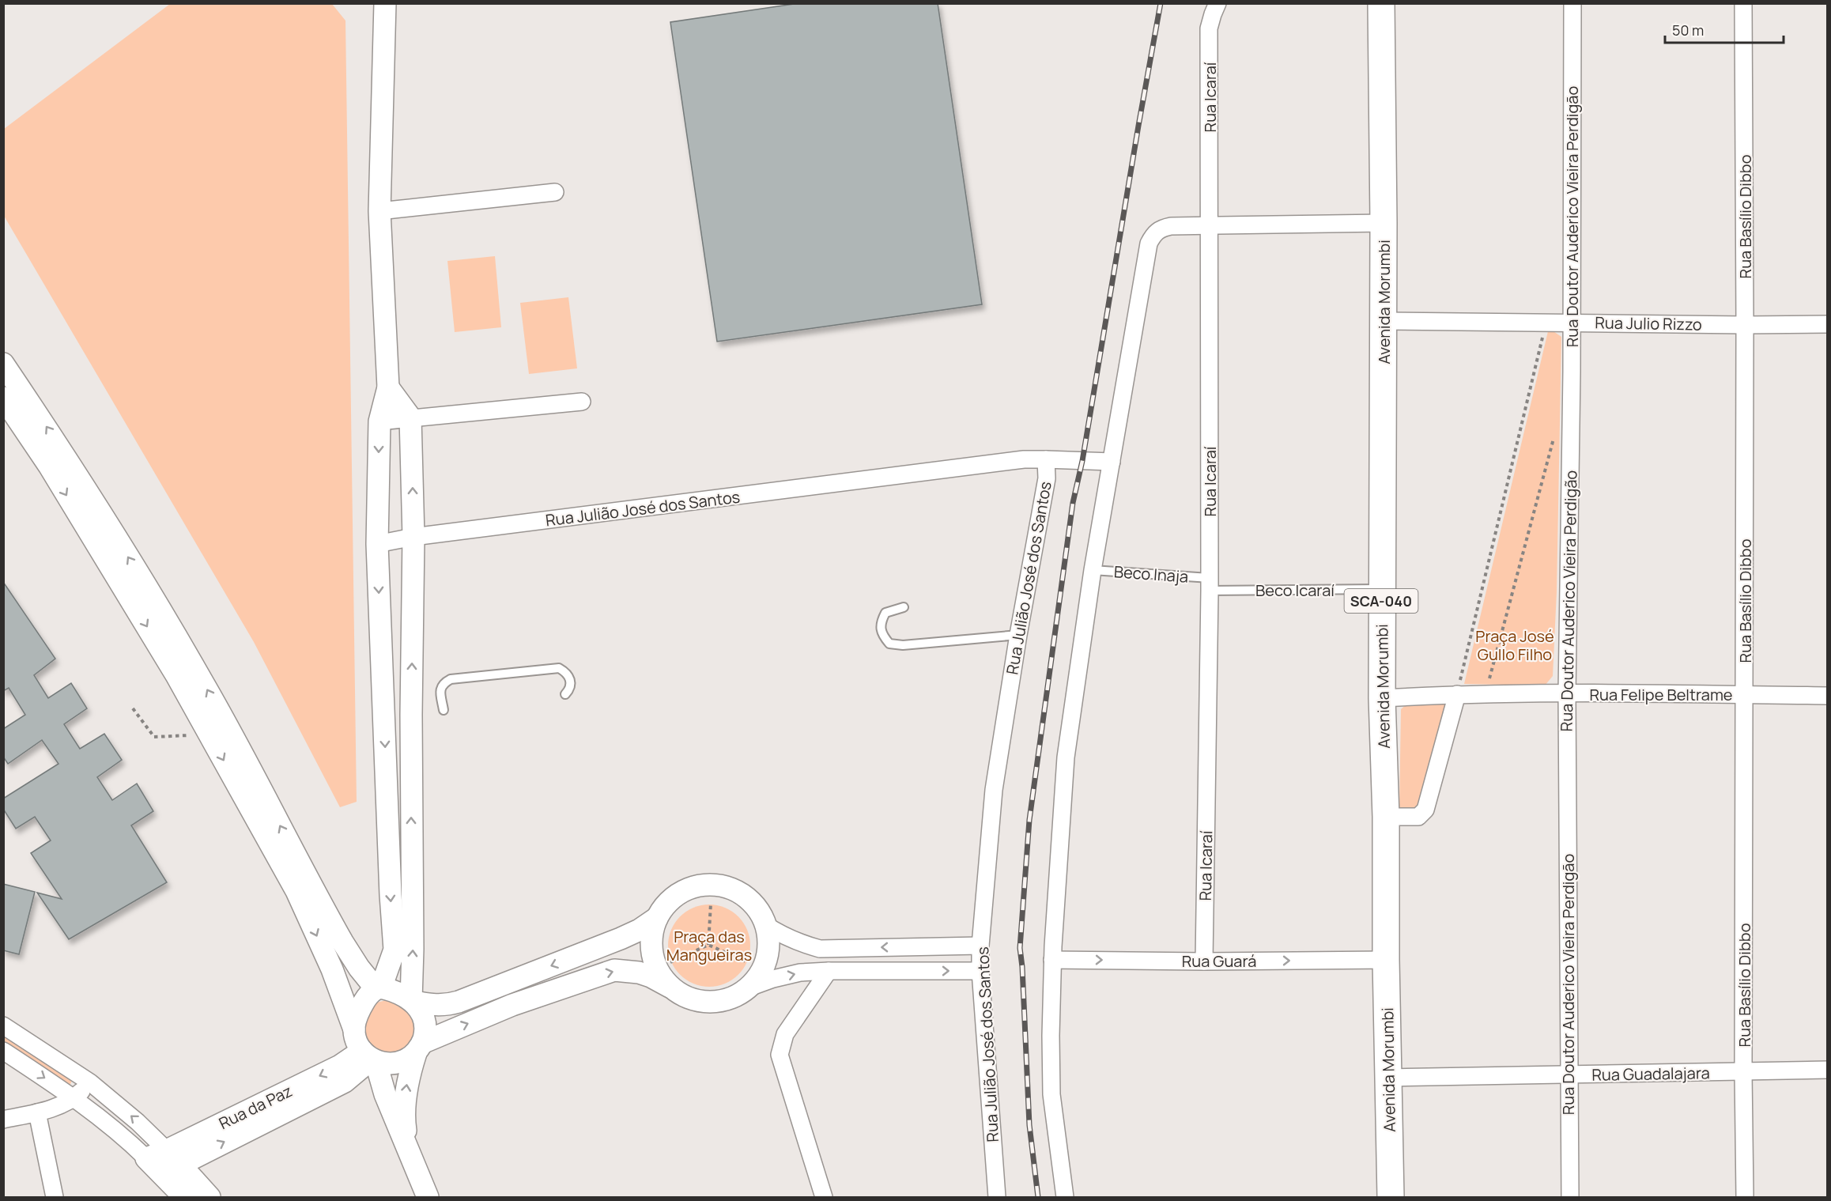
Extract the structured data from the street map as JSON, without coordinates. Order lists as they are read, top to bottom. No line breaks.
{"streets":{"main road":["Avenida Morumbi","SCA-040"],"street":["Rua Icaraí","Rua Doutor Auderico Vieira Perdigão","Rua Basílio Dibbo","Rua Julio Rizzo","Rua Julião José dos Santos","Rua Felipe Beltrame","Rua Guará","Rua Guadalajara","Rua da Paz"],"lane":["Beco Inaja","Beco Icaraí"]},"crossings":[["Rua Icaraí","Beco Inaja"],["Rua Icaraí","Beco Icaraí"],["Rua Icaraí","Rua Guará"],["Rua Doutor Auderico Vieira Perdigão","Rua Julio Rizzo"],["Rua Doutor Auderico Vieira Perdigão","Rua Felipe Beltrame"],["Rua Doutor Auderico Vieira Perdigão","Rua Guadalajara"],["Rua Basílio Dibbo","Rua Julio Rizzo"],["Rua Basílio Dibbo","Rua Felipe Beltrame"],["Rua Basílio Dibbo","Rua Guadalajara"],["Avenida Morumbi","Rua Julio Rizzo"],["Avenida Morumbi","Beco Icaraí"],["Avenida Morumbi","Rua Felipe Beltrame"],["Avenida Morumbi","Rua Guará"],["Avenida Morumbi","Rua Guadalajara"],["Beco Inaja","Beco Icaraí"]],"one_way":["Rua Guará"],"parks":["Praça José Gullo Filho","Praça das Mangueiras"],"scale_bar":"50 m"}
